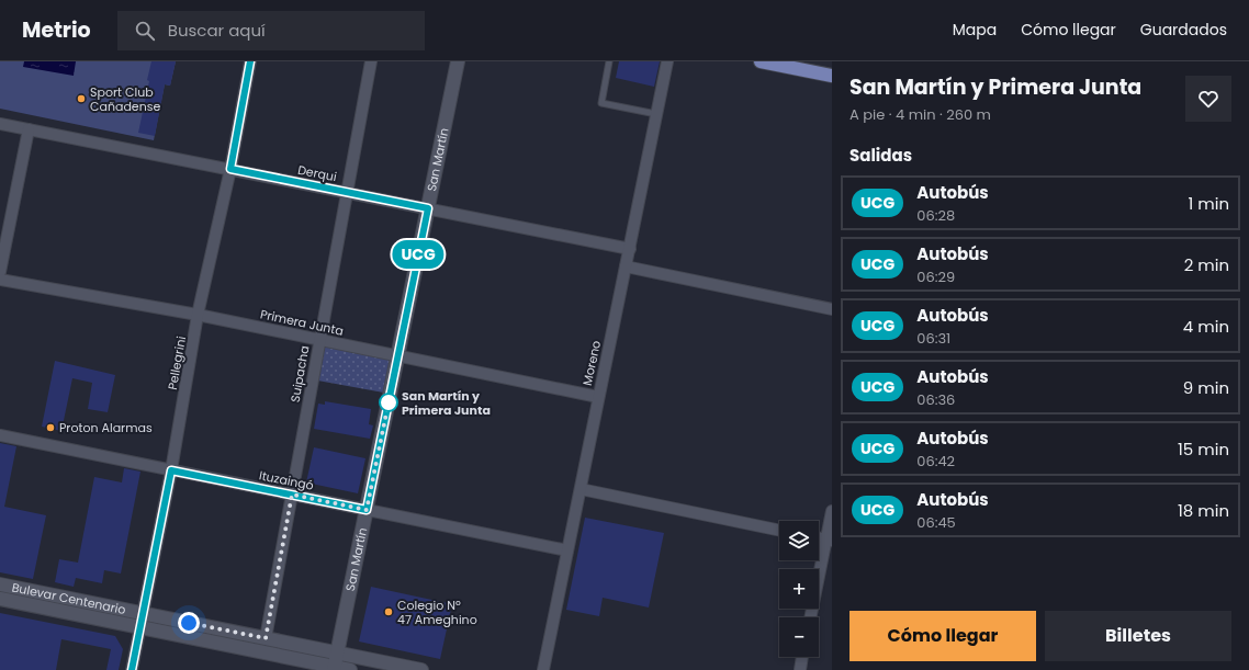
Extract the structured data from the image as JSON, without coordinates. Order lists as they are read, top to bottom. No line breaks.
{"streets":{"main road":["San Martín","Bulevar Centenario"],"street":["Derqui","Primera Junta","Pellegrini","Moreno","Suipacha","Ituzaingó"]},"crossings":[["San Martín","Derqui"],["San Martín","Primera Junta"],["San Martín","Ituzaingó"],["San Martín","Bulevar Centenario"],["Derqui","Pellegrini"],["Derqui","Moreno"],["Derqui","Suipacha"],["Primera Junta","Pellegrini"],["Primera Junta","Moreno"],["Primera Junta","Suipacha"],["Pellegrini","Ituzaingó"],["Pellegrini","Bulevar Centenario"],["Moreno","Ituzaingó"],["Suipacha","Ituzaingó"],["Suipacha","Bulevar Centenario"]],"places":["Sport Club Cañadense","San Martín y Primera Junta","Proton Alarmas","Colegio Nº 47 Ameghino"],"lines":["bus line UCG"],"page":{"header":"Metrio","search":"Buscar aquí","nav":["Mapa","Cómo llegar","Guardados"],"on_map":"UCG","heading":[["San Martín y Primera Junta","A pie · 4 min · 260 m"],"Salidas"],"list":[{"mark":"UCG","name":"Autobús","note":"06:28","value":"1 min"},{"mark":"UCG","name":"Autobús","note":"06:29","value":"2 min"},{"mark":"UCG","name":"Autobús","note":"06:31","value":"4 min"},{"mark":"UCG","name":"Autobús","note":"06:36","value":"9 min"},{"mark":"UCG","name":"Autobús","note":"06:42","value":"15 min"},{"mark":"UCG","name":"Autobús","note":"06:45","value":"18 min"}],"map_buttons":["+","−"],"buttons":["Cómo llegar","Billetes"]}}
